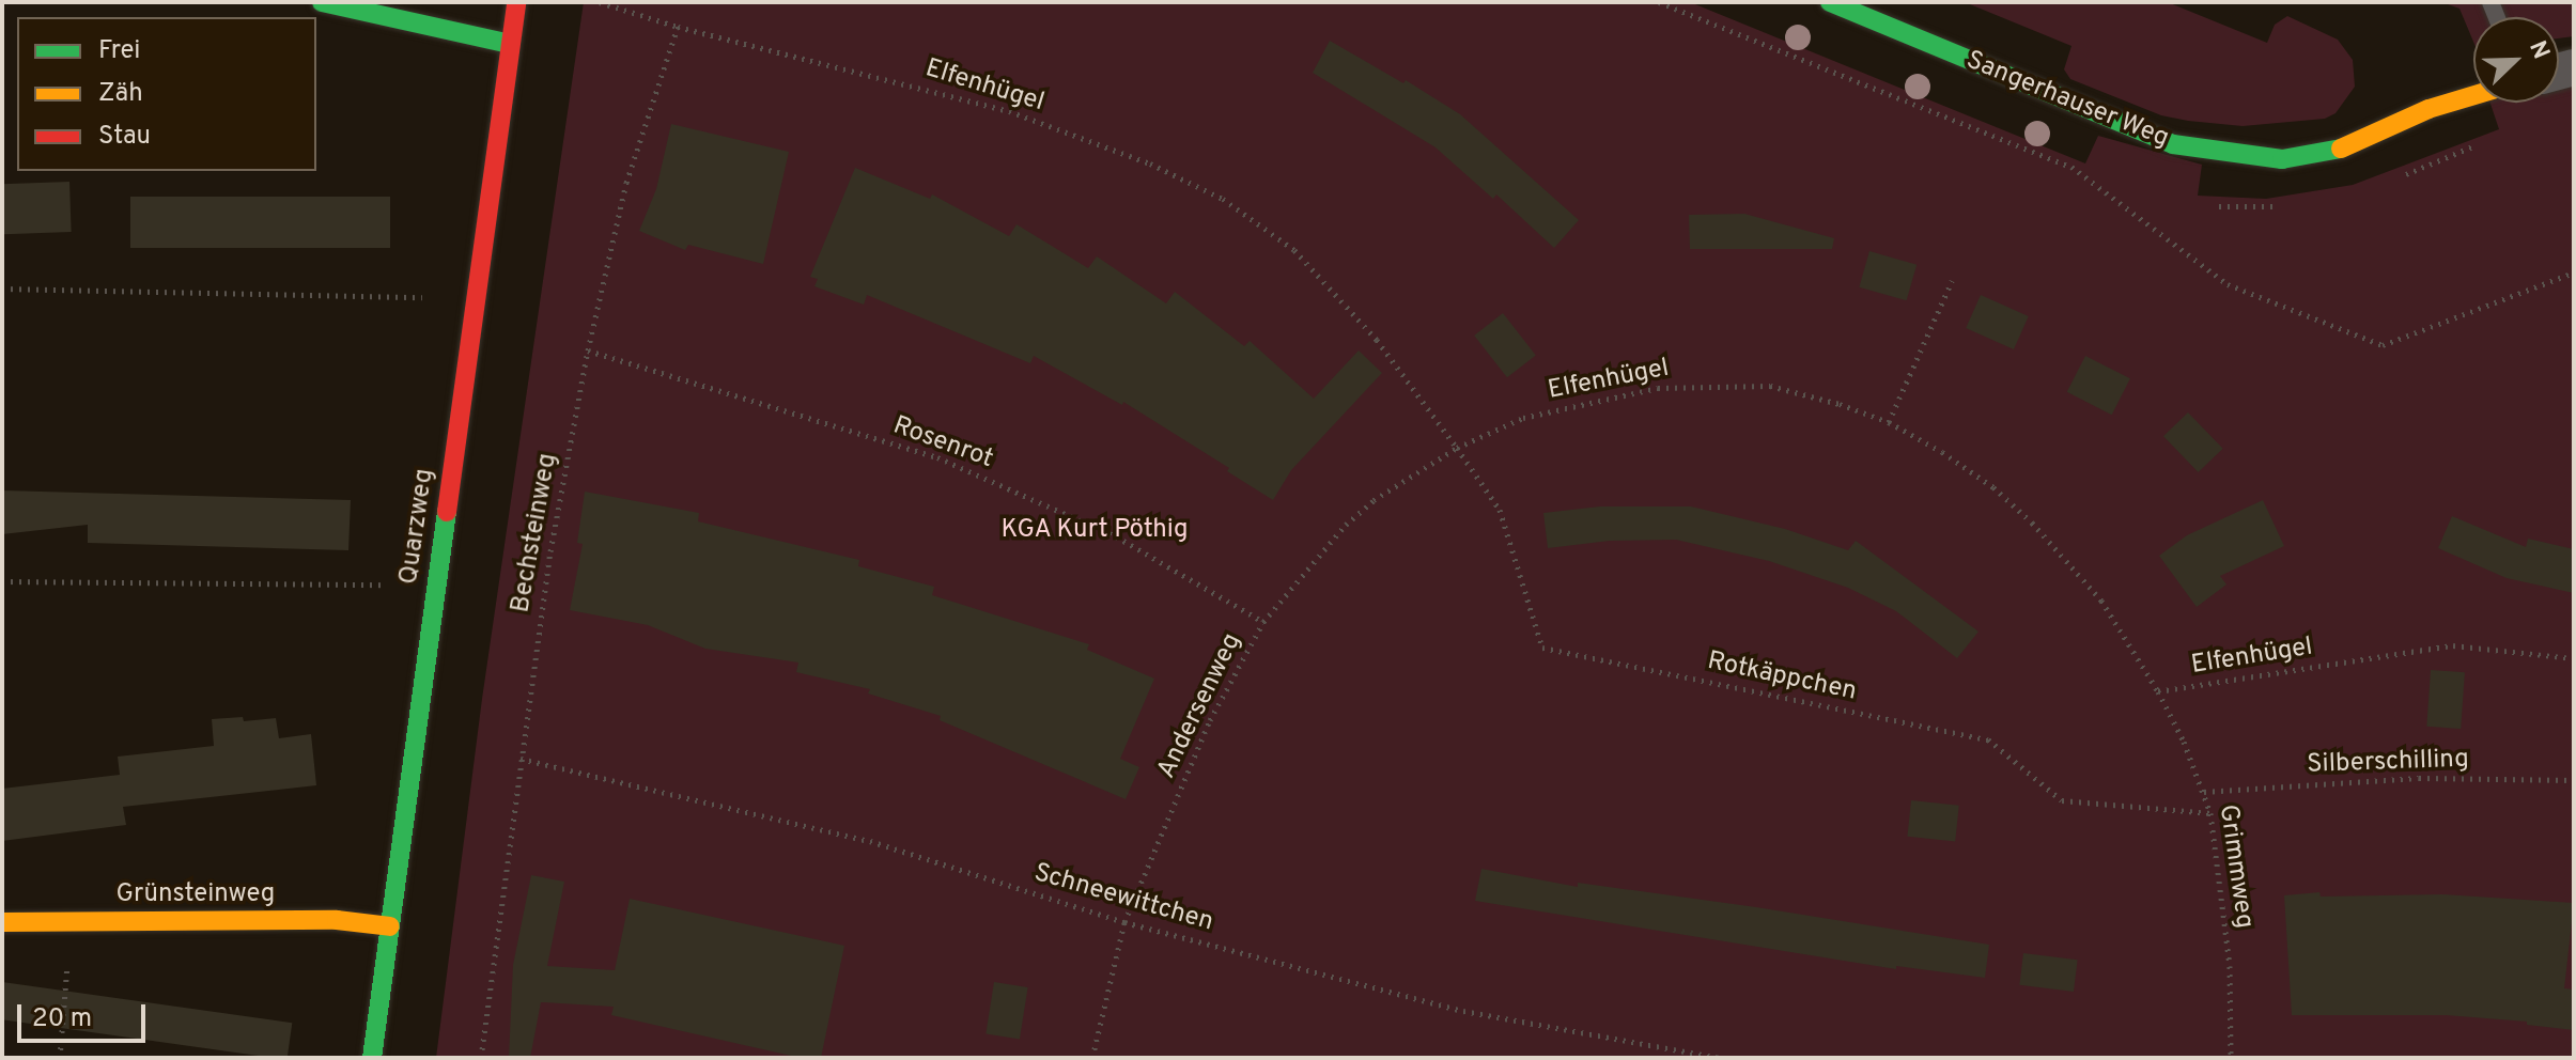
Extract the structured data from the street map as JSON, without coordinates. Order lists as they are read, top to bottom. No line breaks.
{"streets":{"street":["Sangerhauser Weg","Quarzweg","Grünsteinweg"],"path":["Elfenhügel","Rosenrot","Bechsteinweg","Rotkäppchen","Andersenweg","Silberschilling","Grimmweg","Schneewittchen"]},"crossings":[["Elfenhügel","Bechsteinweg"],["Elfenhügel","Rotkäppchen"],["Elfenhügel","Andersenweg"],["Elfenhügel","Grimmweg"],["Rosenrot","Bechsteinweg"],["Rosenrot","Andersenweg"],["Quarzweg","Grünsteinweg"],["Bechsteinweg","Schneewittchen"],["Rotkäppchen","Andersenweg"],["Rotkäppchen","Grimmweg"],["Andersenweg","Schneewittchen"],["Silberschilling","Grimmweg"]],"parks":["KGA Kurt Pöthig"],"legend":["Frei","Zäh","Stau"],"scale_bar":"20 m","north":"top right"}
